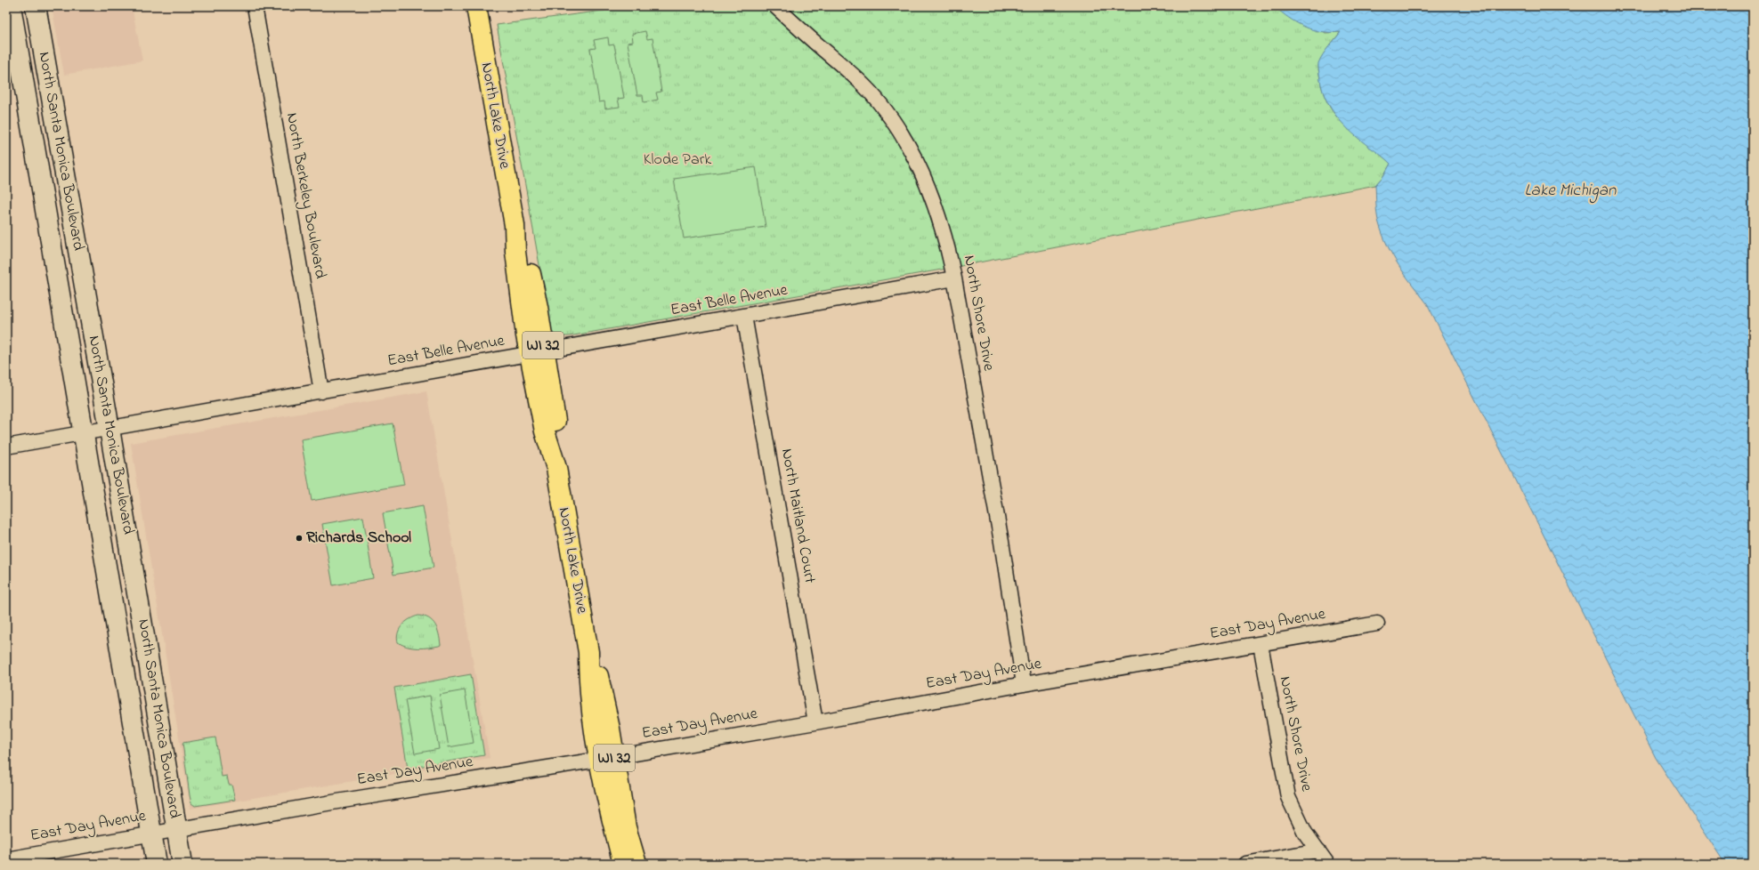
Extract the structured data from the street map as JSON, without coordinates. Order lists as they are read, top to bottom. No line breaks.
{"streets":{"main road":["North Lake Drive","WI 32"],"street":["North Santa Monica Boulevard","North Berkeley Boulevard","East Belle Avenue","North Shore Drive","North Maitland Court","East Day Avenue"]},"crossings":[["North Lake Drive","East Belle Avenue"],["North Lake Drive","East Day Avenue"],["North Santa Monica Boulevard","East Belle Avenue"],["North Santa Monica Boulevard","East Day Avenue"],["North Berkeley Boulevard","East Belle Avenue"],["East Belle Avenue","North Shore Drive"],["East Belle Avenue","North Maitland Court"],["North Shore Drive","East Day Avenue"],["North Maitland Court","East Day Avenue"]],"water":["Lake Michigan"],"parks":["Klode Park"],"places":["Richards School"]}
